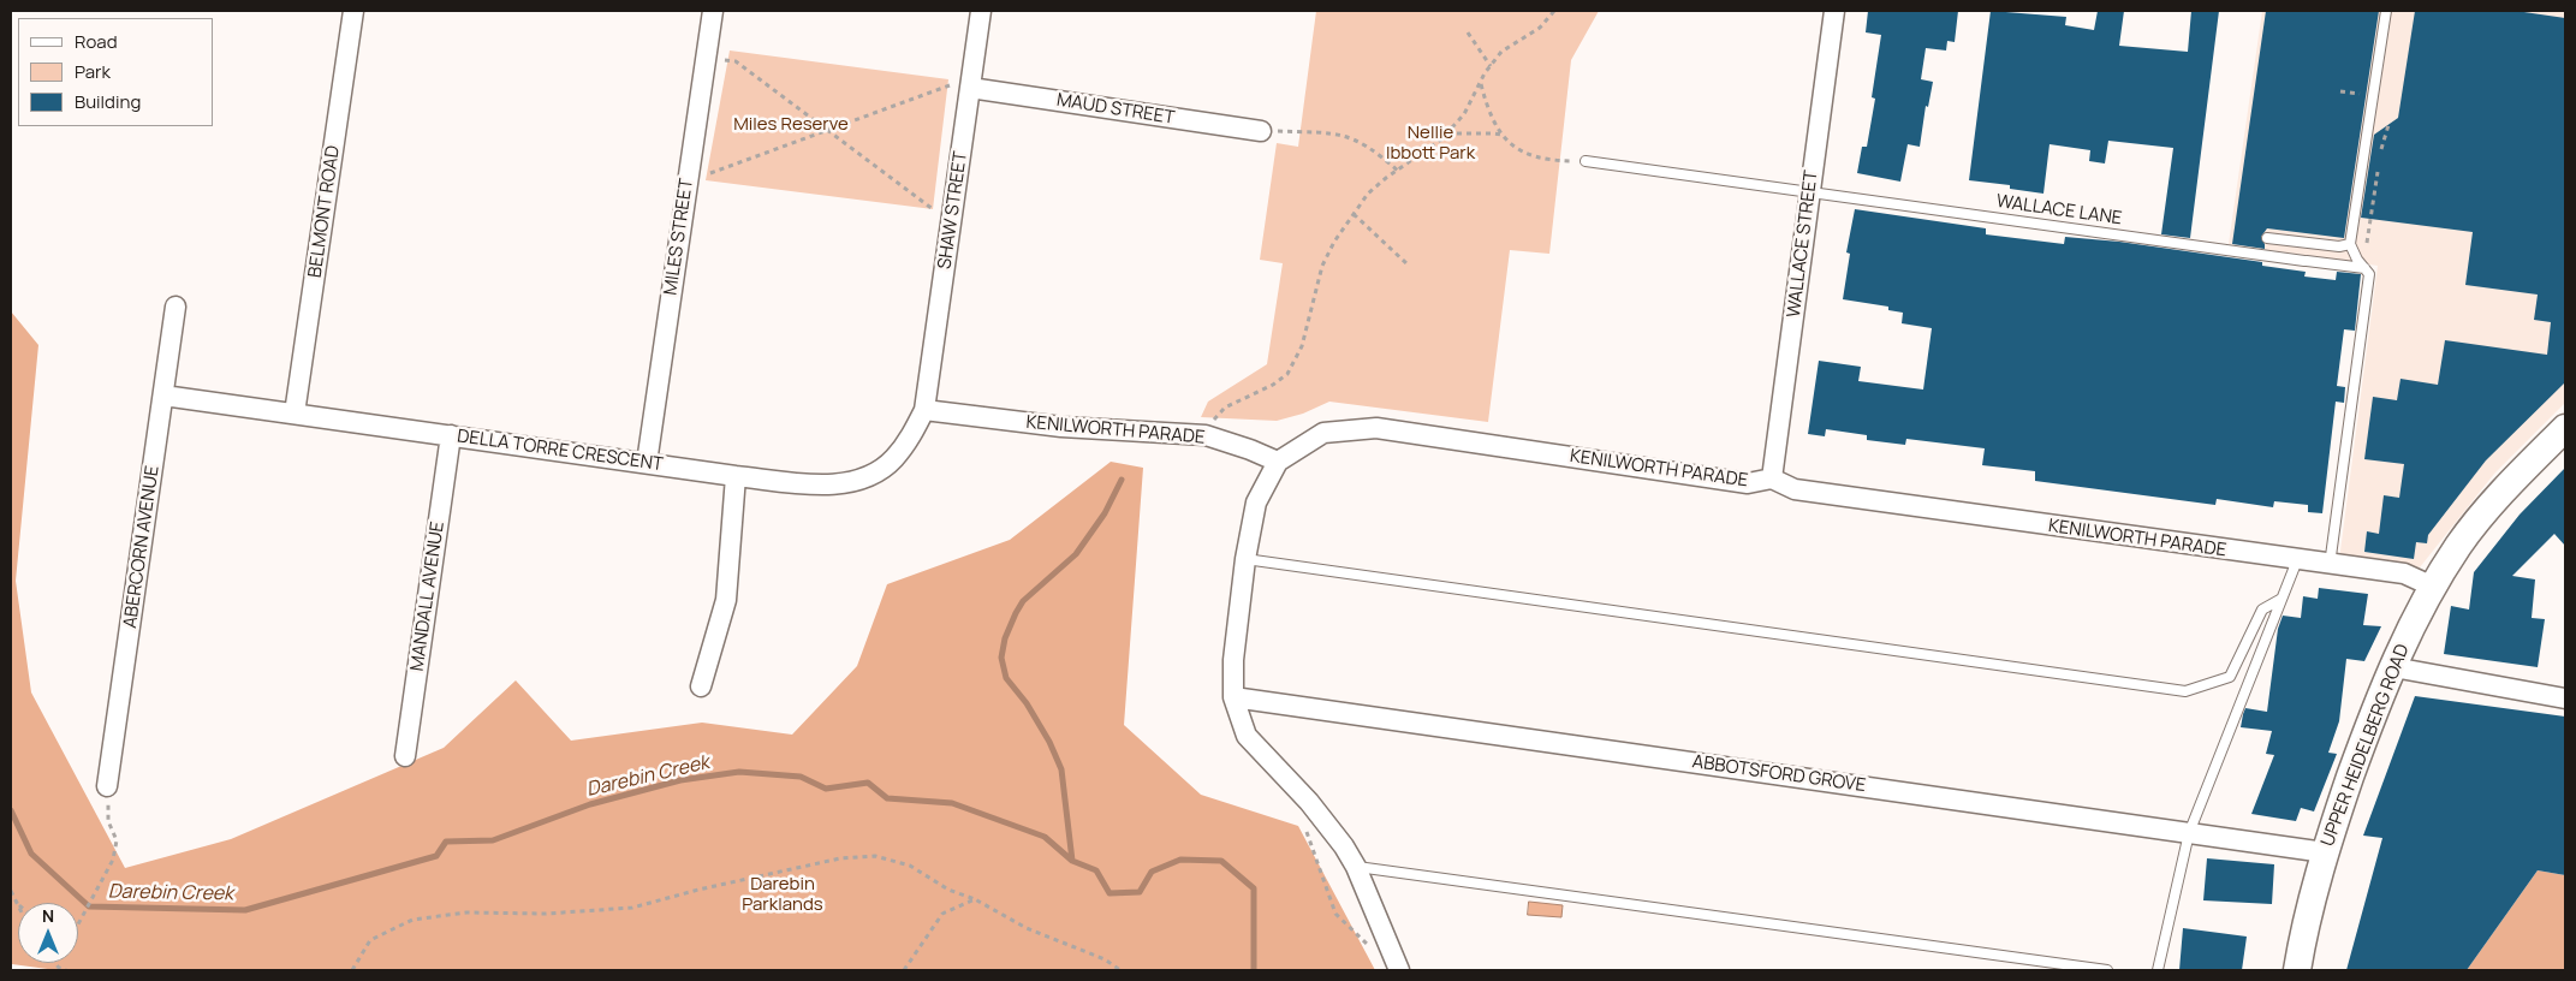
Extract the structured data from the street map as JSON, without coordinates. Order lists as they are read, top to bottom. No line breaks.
{"streets":{"main road":["UPPER HEIDELBERG ROAD"],"street":["MAUD STREET","SHAW STREET","BELMONT ROAD","MILES STREET","WALLACE STREET","KENILWORTH PARADE","DELLA TORRE CRESCENT","ABERCORN AVENUE","MANDALL AVENUE","ABBOTSFORD GROVE"],"lane":["WALLACE LANE"]},"crossings":[["MAUD STREET","SHAW STREET"],["SHAW STREET","KENILWORTH PARADE"],["SHAW STREET","DELLA TORRE CRESCENT"],["WALLACE LANE","WALLACE STREET"],["BELMONT ROAD","DELLA TORRE CRESCENT"],["MILES STREET","DELLA TORRE CRESCENT"],["WALLACE STREET","KENILWORTH PARADE"],["KENILWORTH PARADE","DELLA TORRE CRESCENT"],["KENILWORTH PARADE","UPPER HEIDELBERG ROAD"],["DELLA TORRE CRESCENT","ABERCORN AVENUE"],["DELLA TORRE CRESCENT","MANDALL AVENUE"],["UPPER HEIDELBERG ROAD","ABBOTSFORD GROVE"]],"water":["Darebin Creek"],"parks":["Miles Reserve","Nellie Ibbott Park","Darebin Parklands"],"legend":["Road","Park","Building"],"north":"top"}
